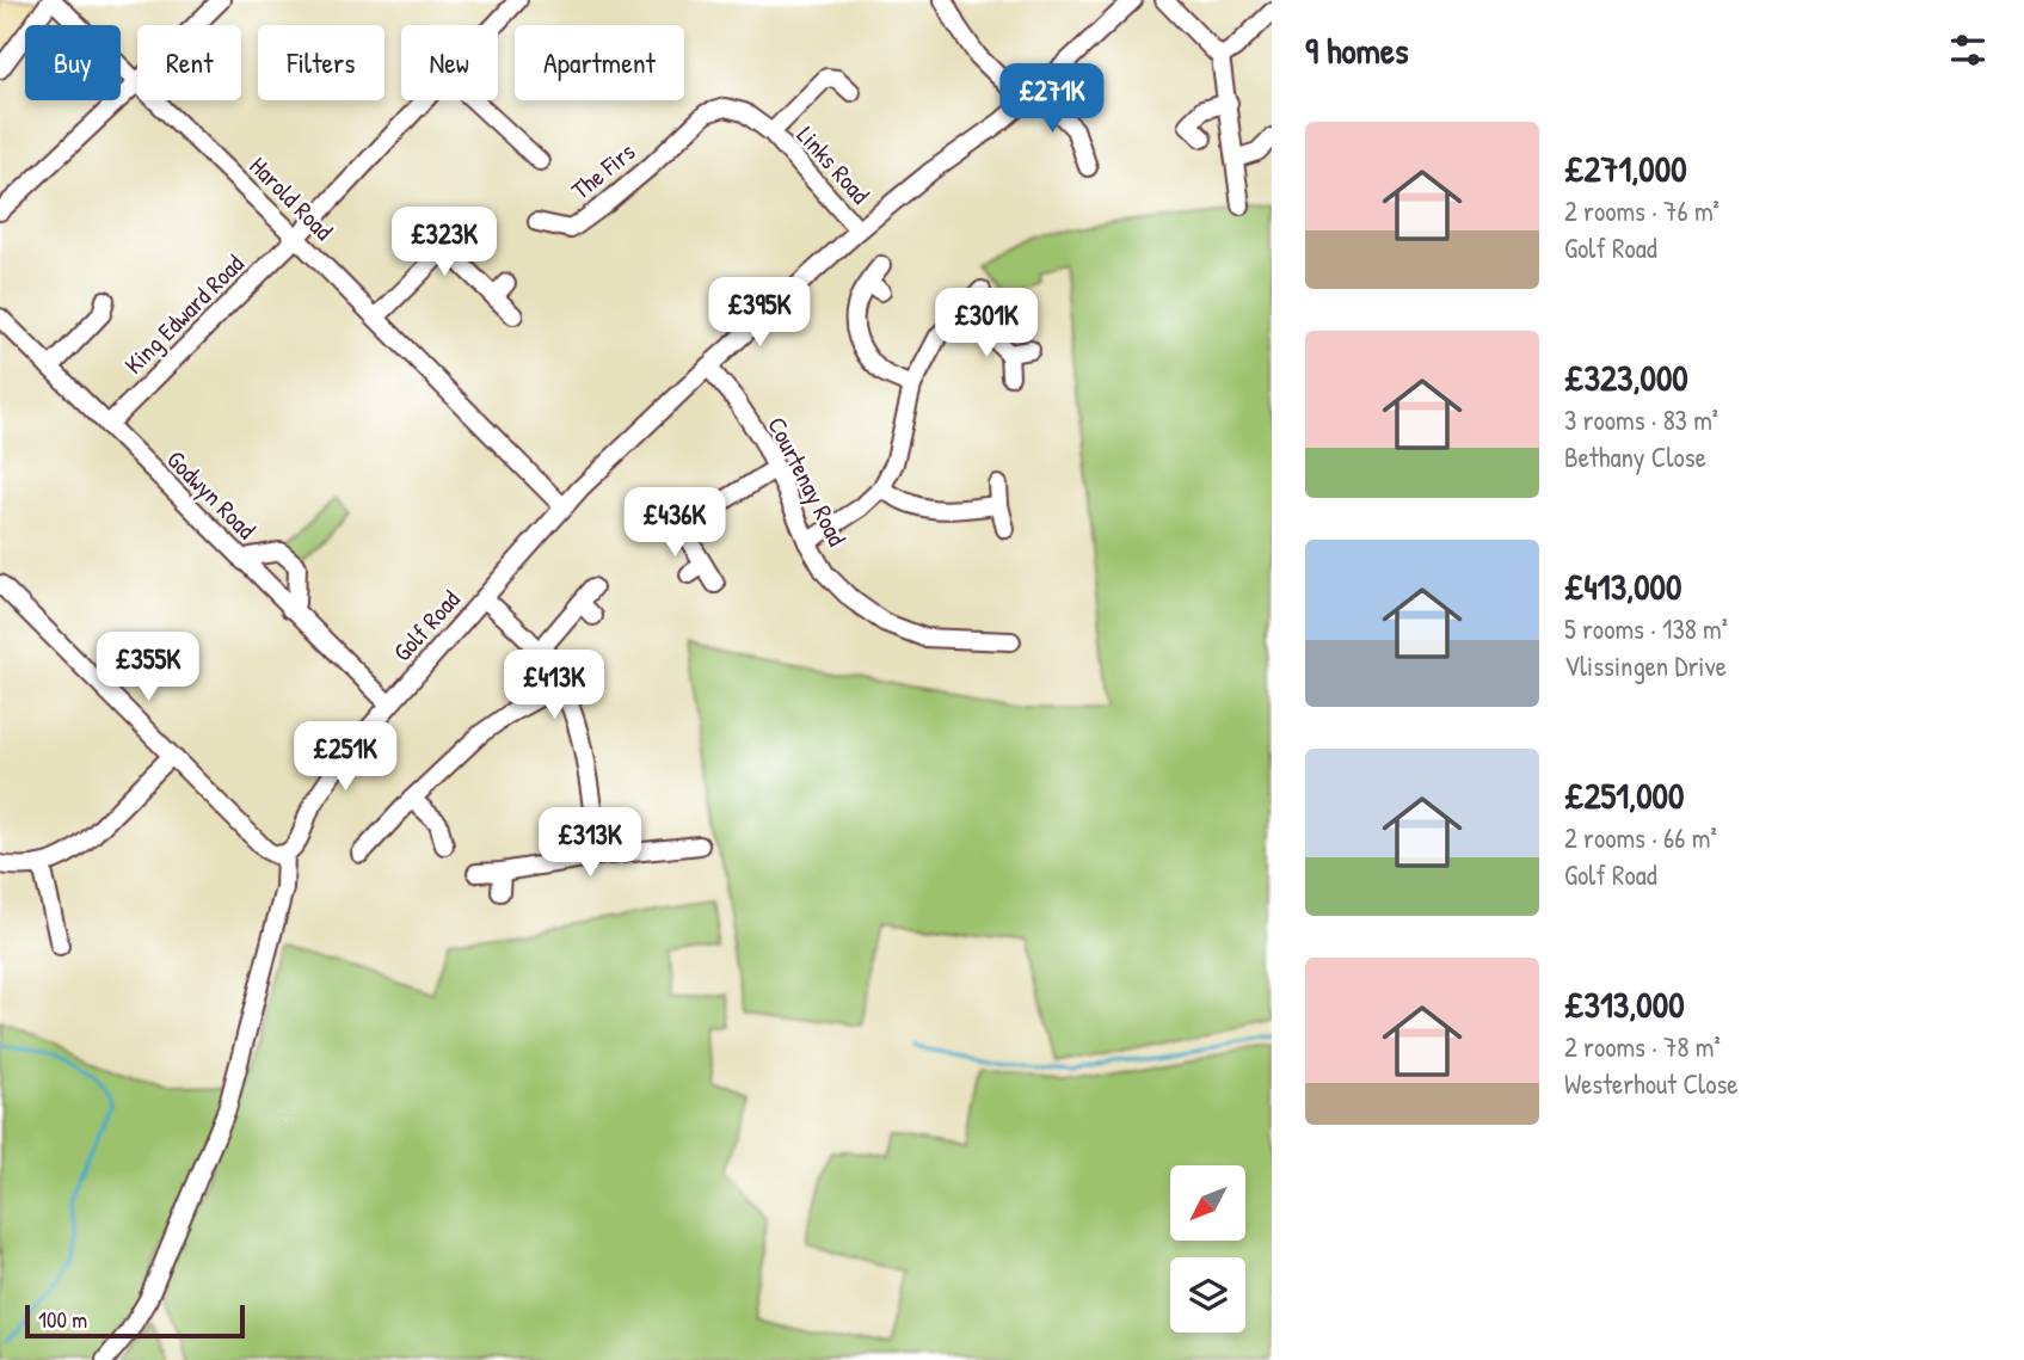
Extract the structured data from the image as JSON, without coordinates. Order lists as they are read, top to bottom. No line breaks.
{"streets":{"street":["Links Road","The Firs","Harold Road","King Edward Road","Courtenay Road","Godwyn Road","Golf Road"]},"crossings":[["Links Road","The Firs"],["Links Road","Golf Road"],["Harold Road","King Edward Road"],["Harold Road","Golf Road"],["King Edward Road","Godwyn Road"],["Courtenay Road","Golf Road"],["Godwyn Road","Golf Road"]],"scale_bar":"100 m","north":"bottom left","page":{"heading":"9 homes","chip":["Buy","Rent","Filters","New","Apartment"],"price":["£271K","£323K","£395K","£301K","£436K","£355K","£413K","£251K","£313K"],"list":[{"name":"£271,000","note":"2 rooms · 76 m² · Golf Road"},{"name":"£323,000","note":"3 rooms · 83 m² · Bethany Close"},{"name":"£413,000","note":"5 rooms · 138 m² · Vlissingen Drive"},{"name":"£251,000","note":"2 rooms · 66 m² · Golf Road"},{"name":"£313,000","note":"2 rooms · 78 m² · Westerhout Close"}],"scale":"100 m"}}
